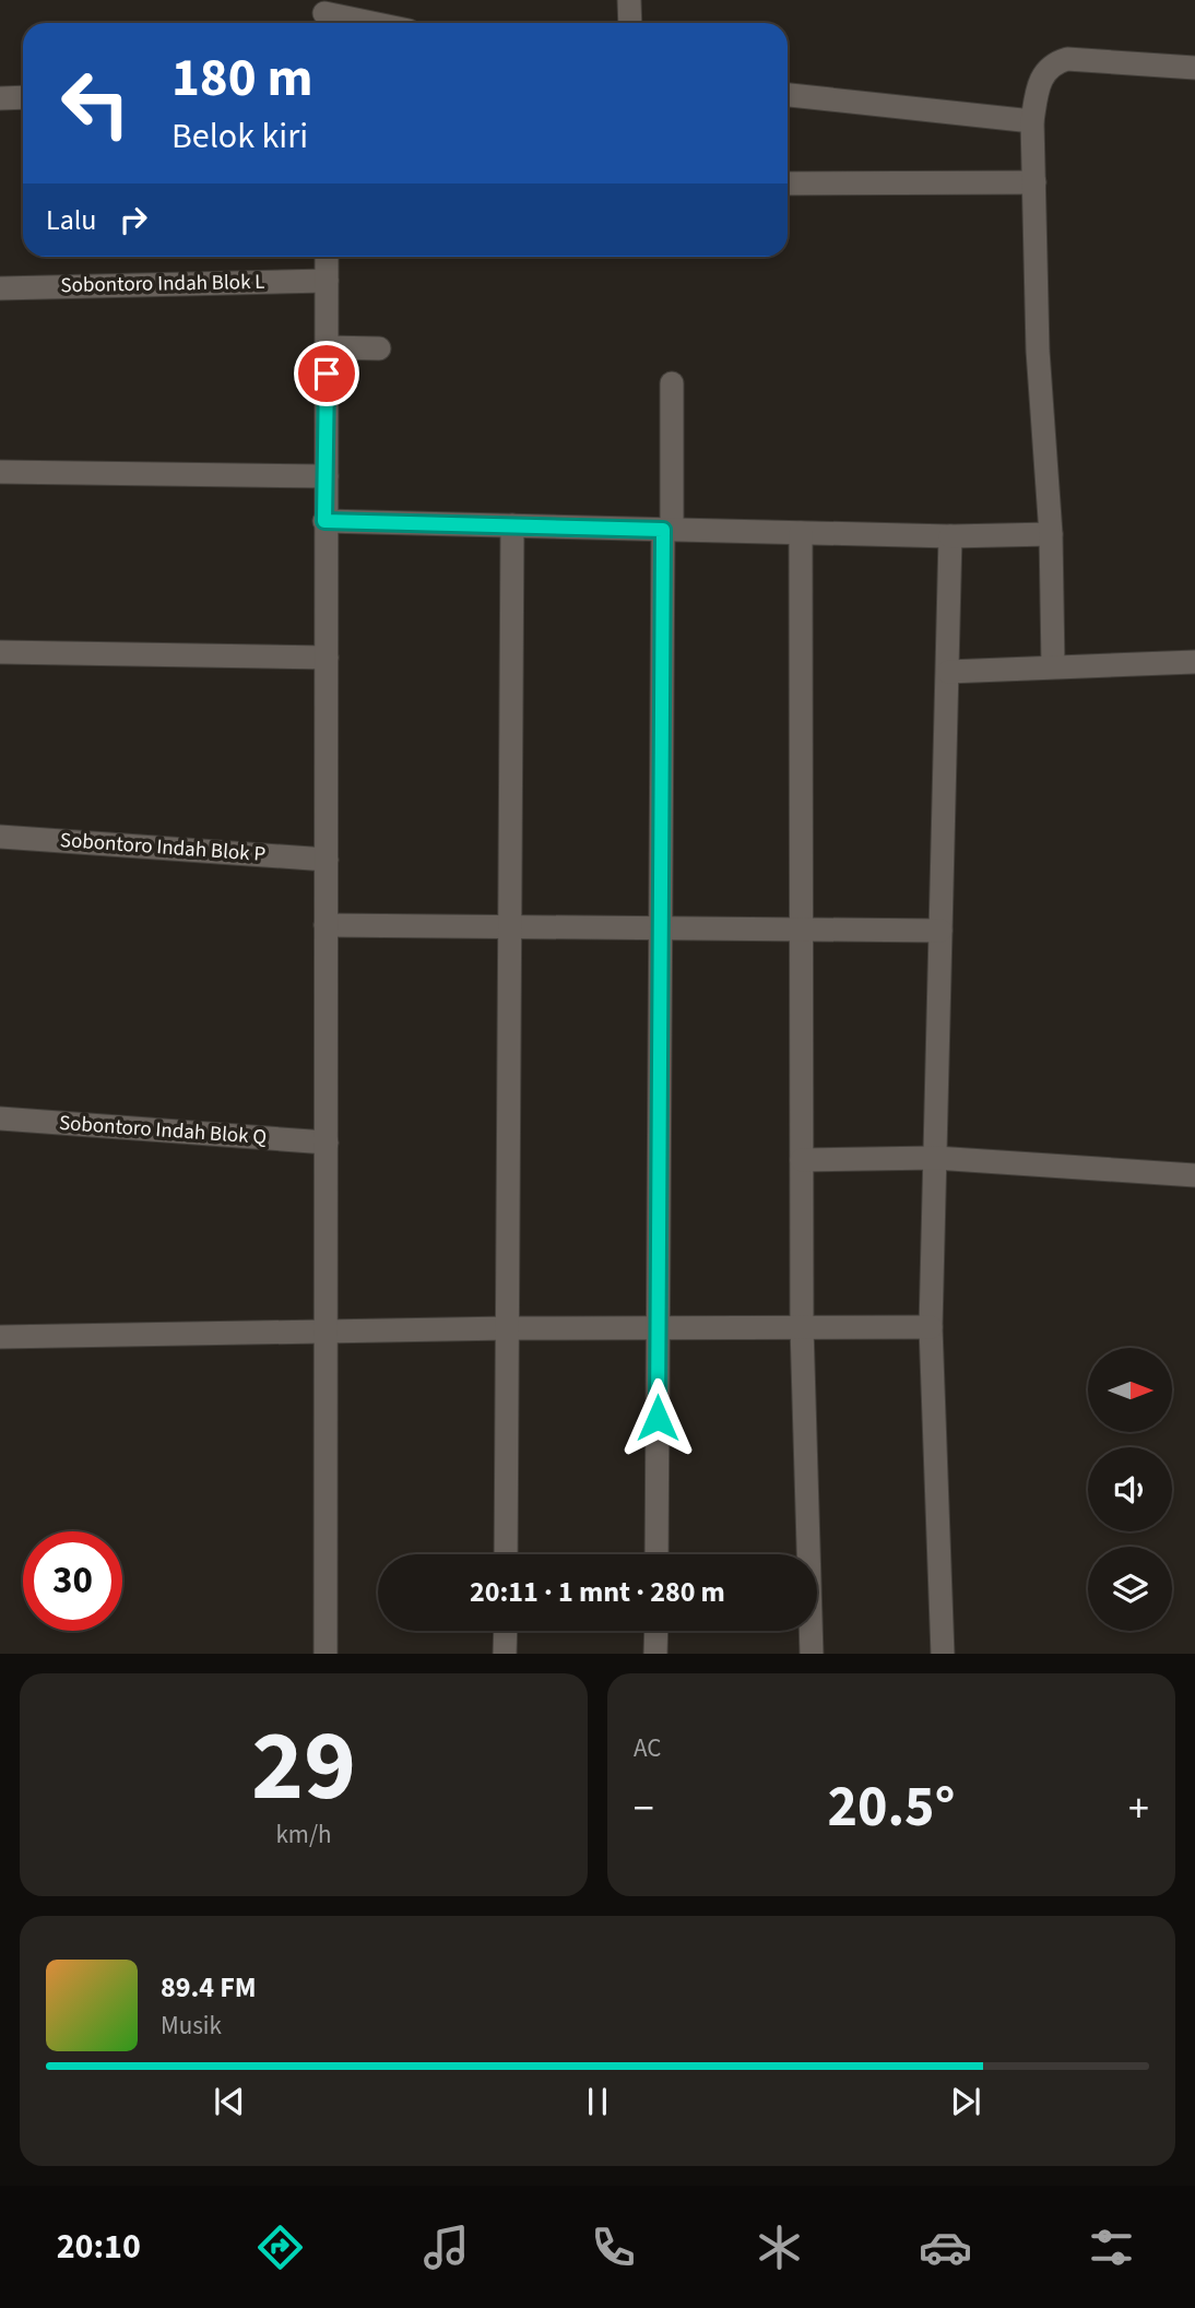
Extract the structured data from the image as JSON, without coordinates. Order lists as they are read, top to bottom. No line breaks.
{"streets":{"street":["Sobontoro Indah Blok L","Sobontoro Indah Blok P","Sobontoro Indah Blok Q"]},"north":"right","page":{"turn":["180 m","Belok kiri"],"then":"Lalu","limit":"30","trip":"20:11 · 1 mnt · 280 m","tile":[["29","km/h"],"AC"],"heat":["−","20.5°","+"],"song":["89.4 FM","Musik"],"tabs":"20:10"}}
